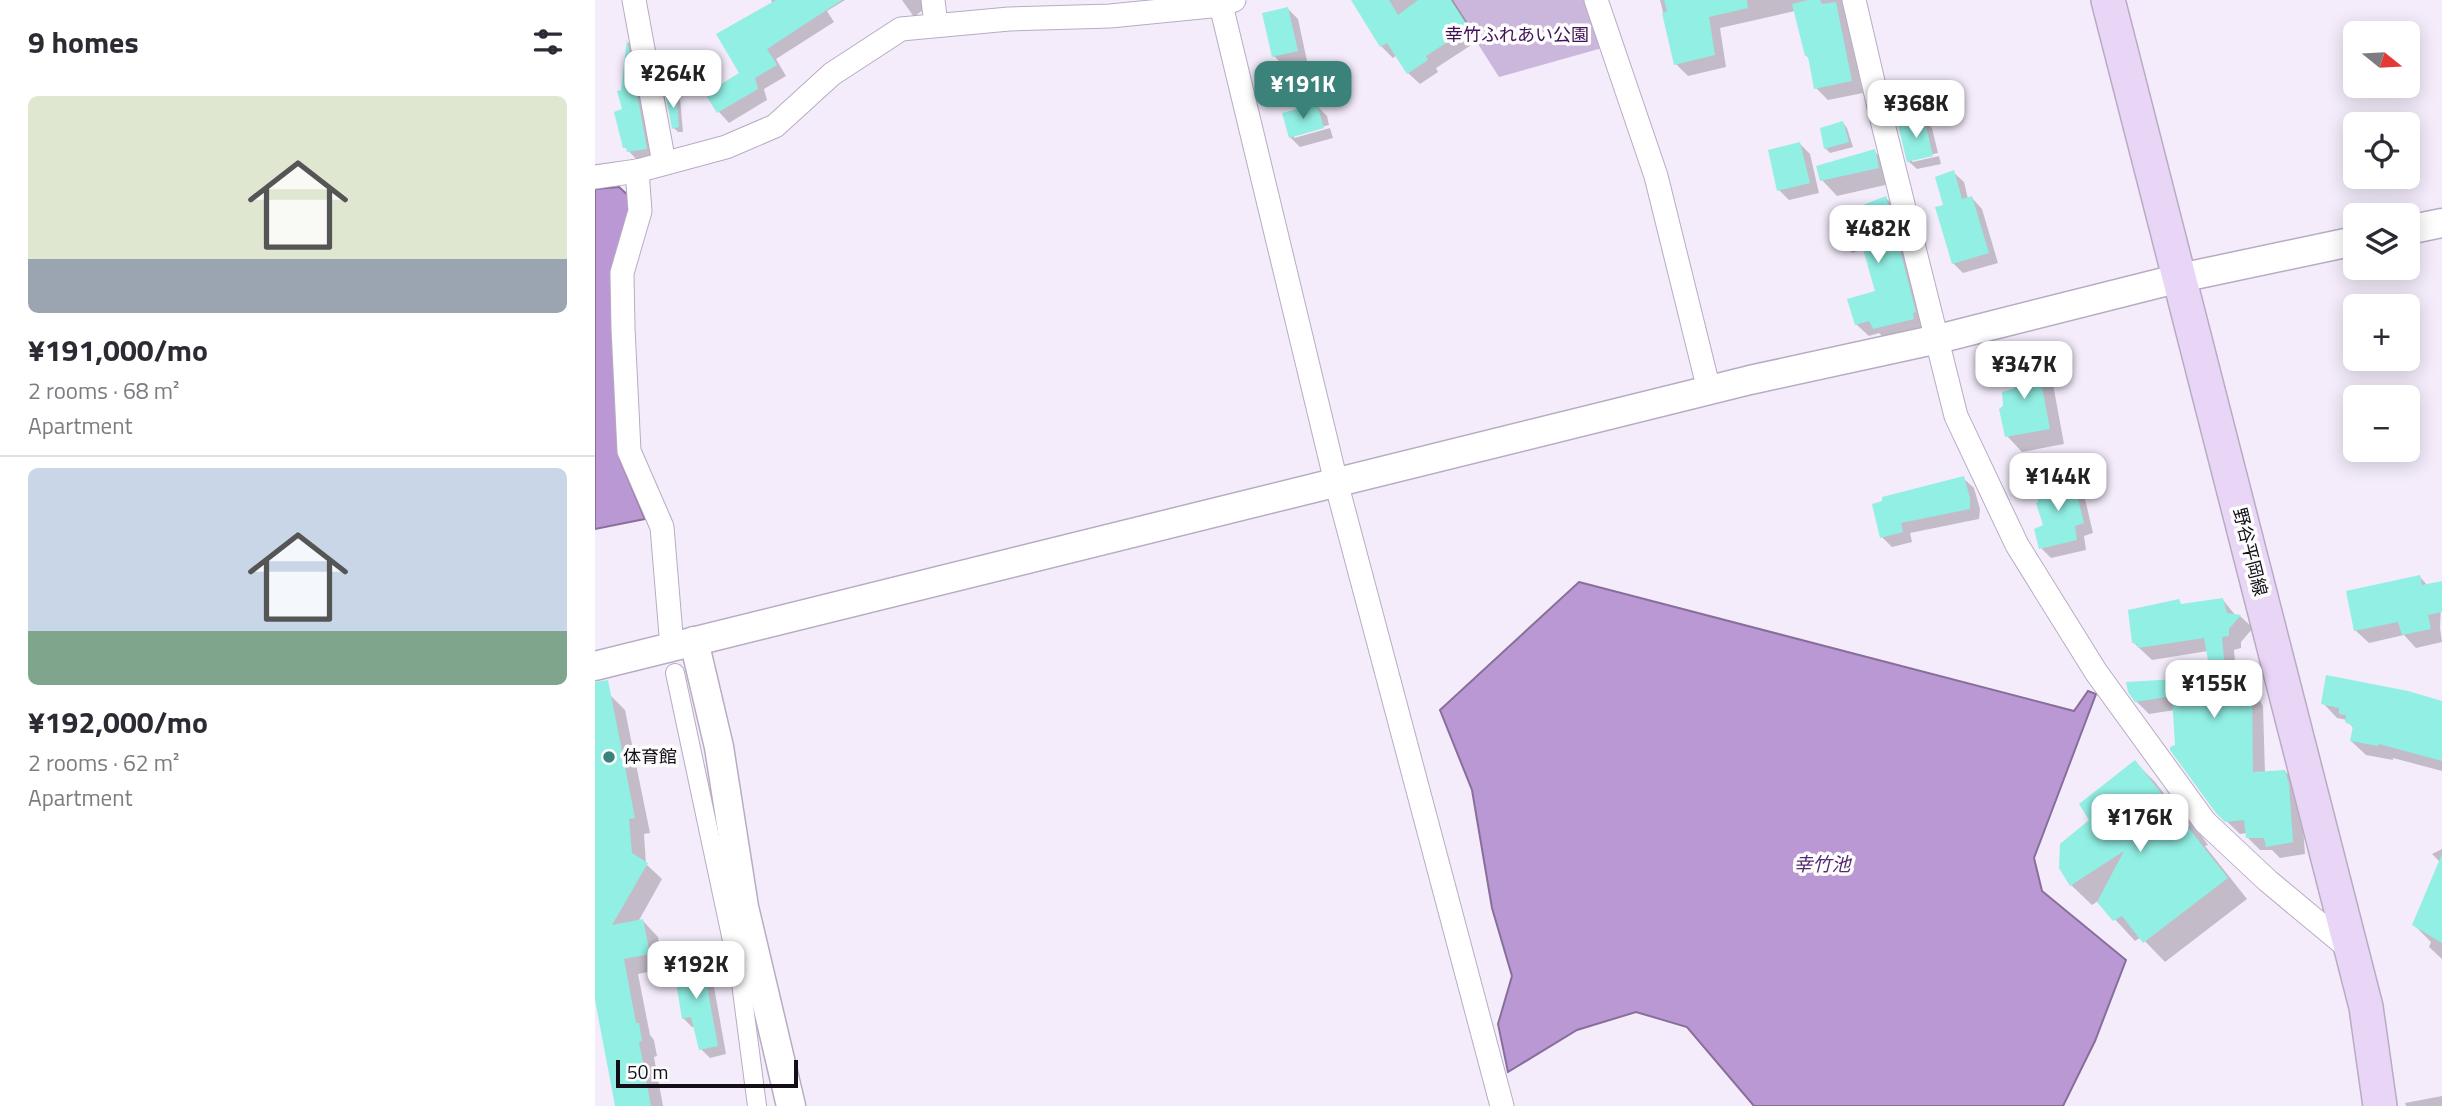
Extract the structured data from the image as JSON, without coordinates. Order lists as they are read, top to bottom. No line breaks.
{"streets":{"main road":["野谷平岡線"]},"water":["幸竹池"],"parks":["幸竹ふれあい公園"],"places":["体育館"],"scale_bar":"50 m","north":"right","page":{"heading":"9 homes","map_buttons":["+","−"],"price":["¥264K","¥191K","¥368K","¥482K","¥347K","¥144K","¥155K","¥176K","¥192K"],"list":[{"name":"¥191,000/mo","note":"2 rooms · 68 m² · Apartment"},{"name":"¥192,000/mo","note":"2 rooms · 62 m² · Apartment"}],"scale":"50 m"}}
